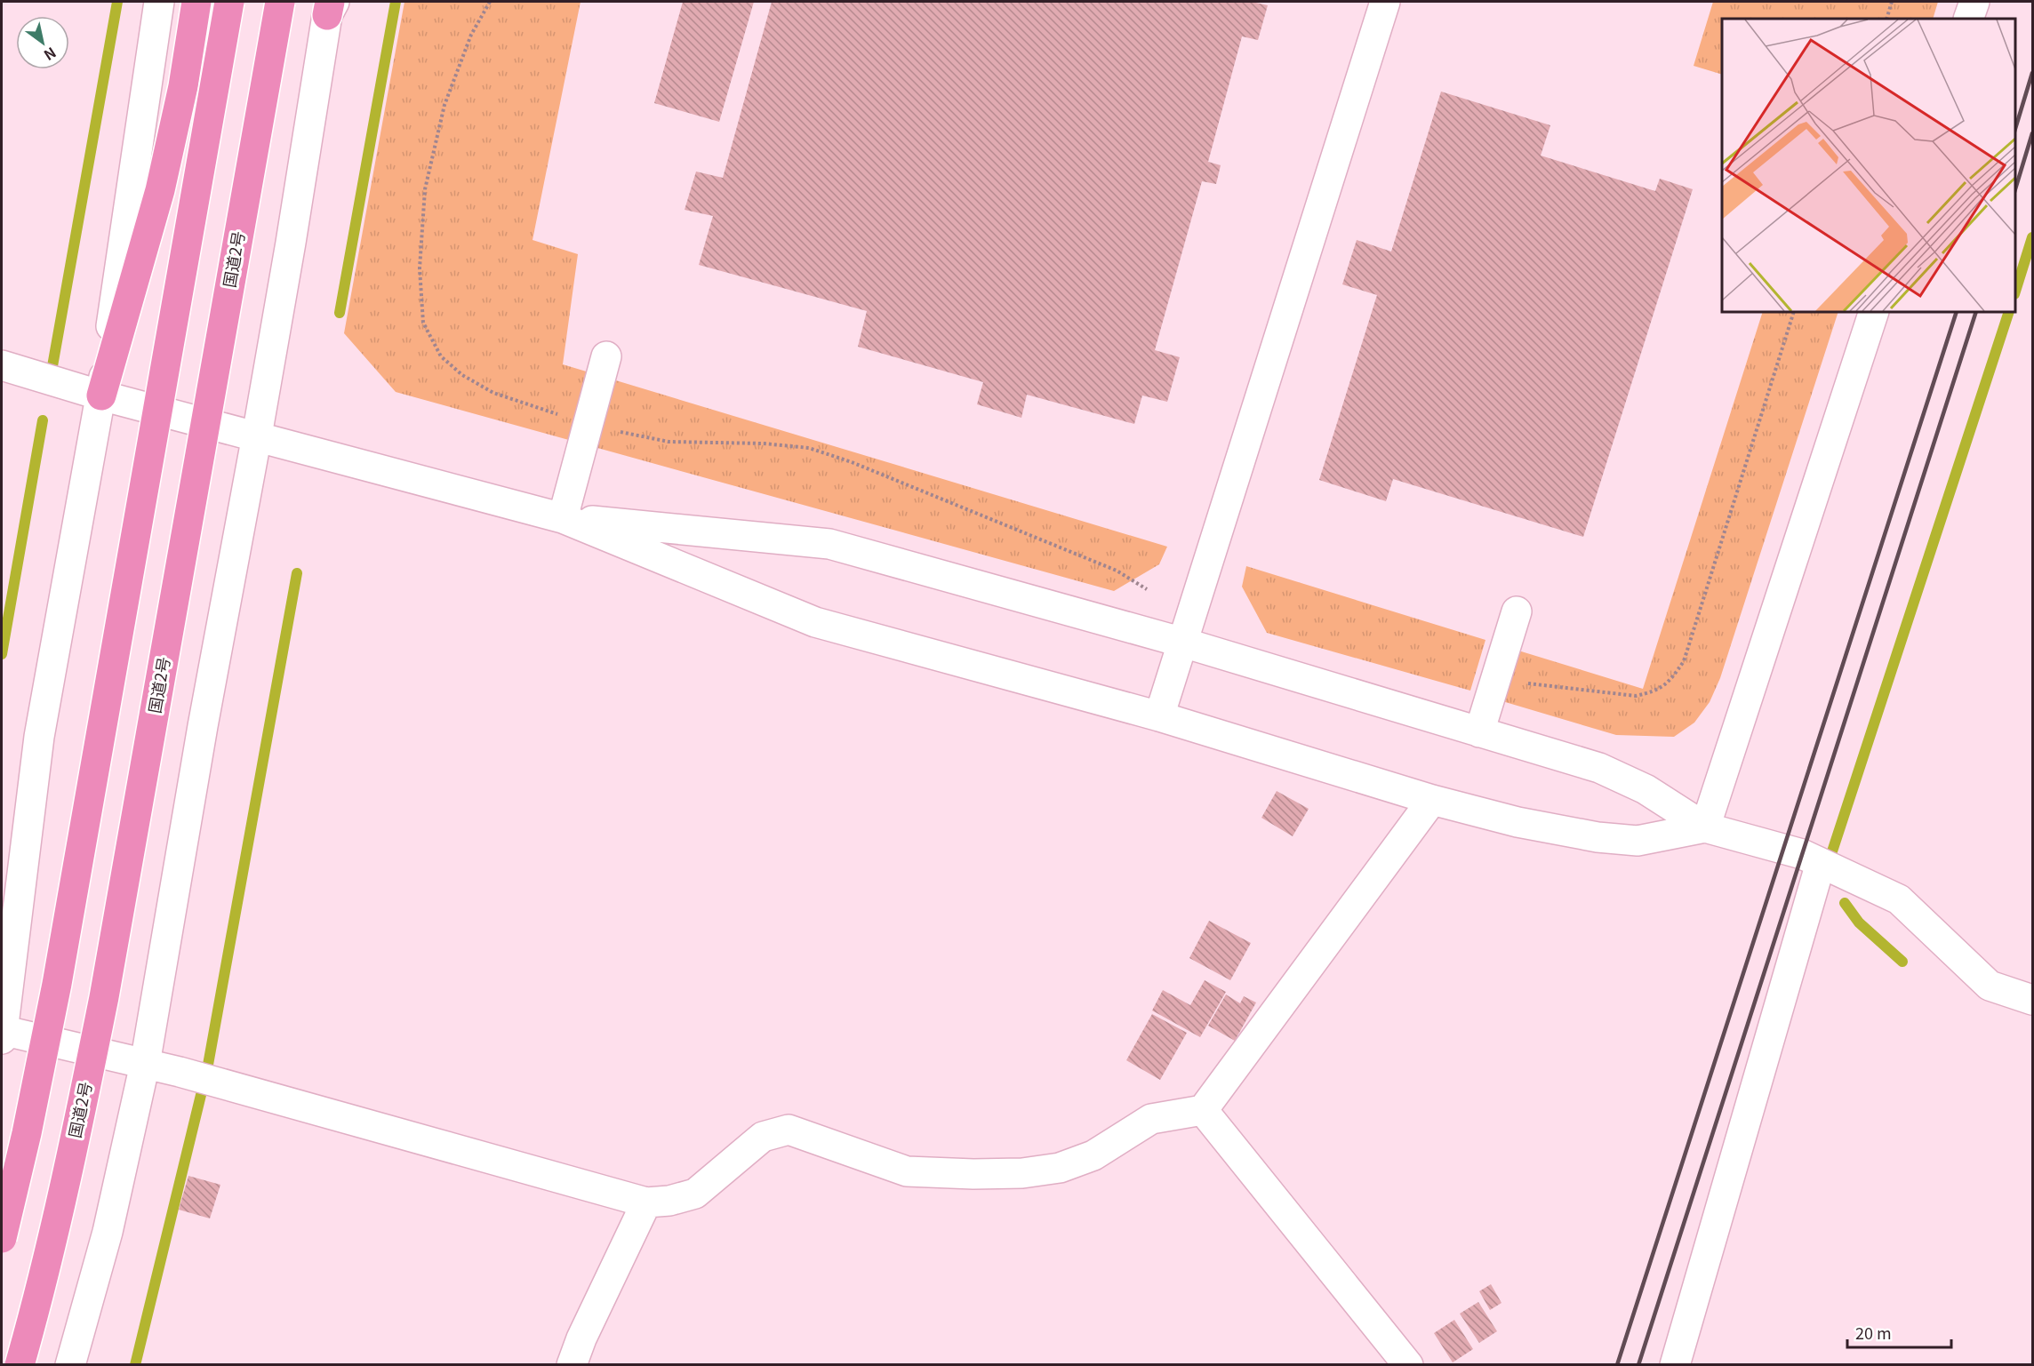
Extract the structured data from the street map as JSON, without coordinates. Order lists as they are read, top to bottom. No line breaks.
{"streets":{"highway":["国道2号"]},"scale_bar":"20 m","north":"bottom right"}
